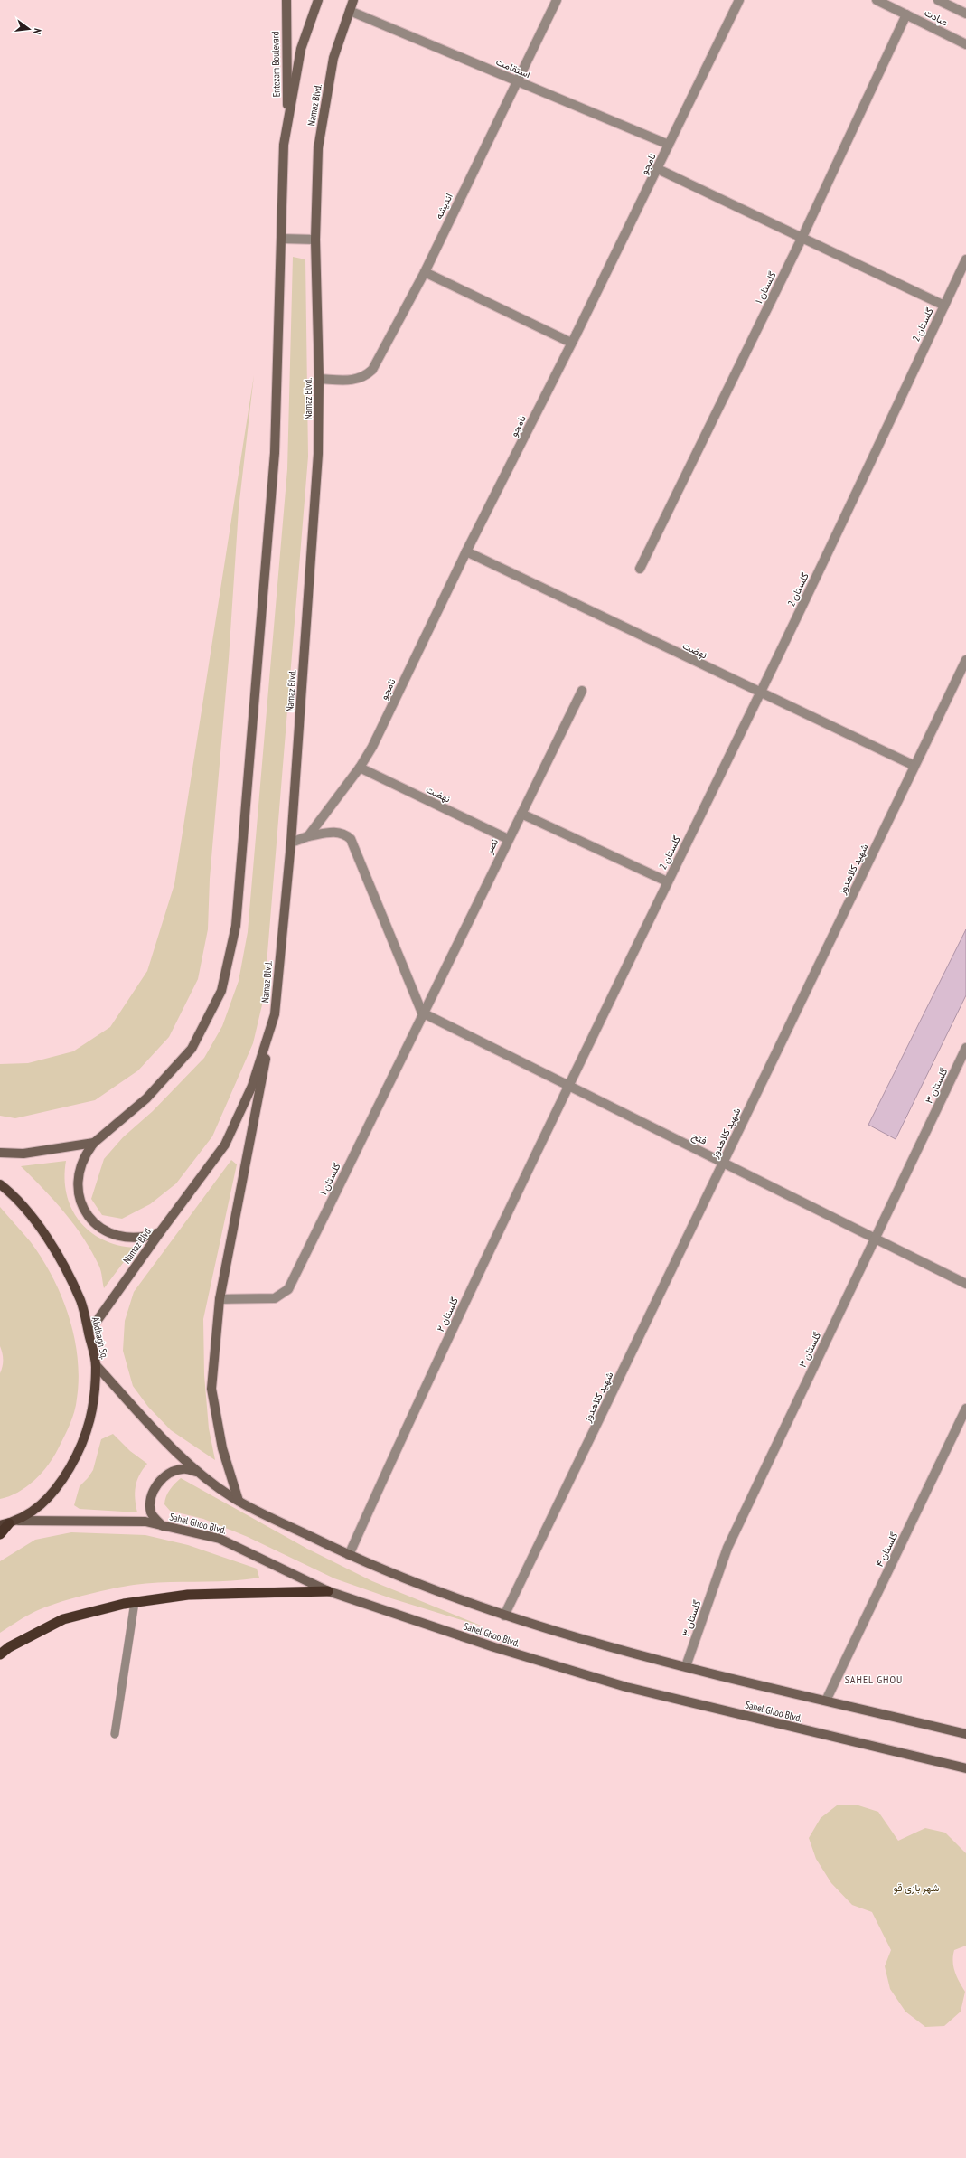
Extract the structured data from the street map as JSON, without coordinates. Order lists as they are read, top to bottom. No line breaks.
{"streets":{"main road":["Entezam Boulevard","Namaz Blvd.","Abdhagh Sq.","Sahel Ghoo Blvd."],"street":["عبادت","استقامت","نامجو","اندیشه","گلستان ۱","گلستان 2","نهضت","نصر","شهید کلاهدوز","گلستان ۳","فتح","گلستان ۲","گلستان ۴"]},"crossings":[["عبادت","گلستان ۱"],["استقامت","Namaz Blvd."],["استقامت","نامجو"],["استقامت","اندیشه"],["Namaz Blvd.","اندیشه"],["Namaz Blvd.","Abdhagh Sq."],["نامجو","نهضت"],["گلستان ۱","نصر"],["گلستان ۱","فتح"],["گلستان 2","نهضت"],["گلستان 2","فتح"],["گلستان 2","گلستان ۲"],["نهضت","نصر"],["نهضت","شهید کلاهدوز"],["نصر","فتح"],["شهید کلاهدوز","فتح"],["گلستان ۳","فتح"],["فتح","گلستان ۲"],["Abdhagh Sq.","Sahel Ghoo Blvd."]],"districts":["SAHEL GHOU"],"parks":["شهر بازی قو"],"north":"right"}
